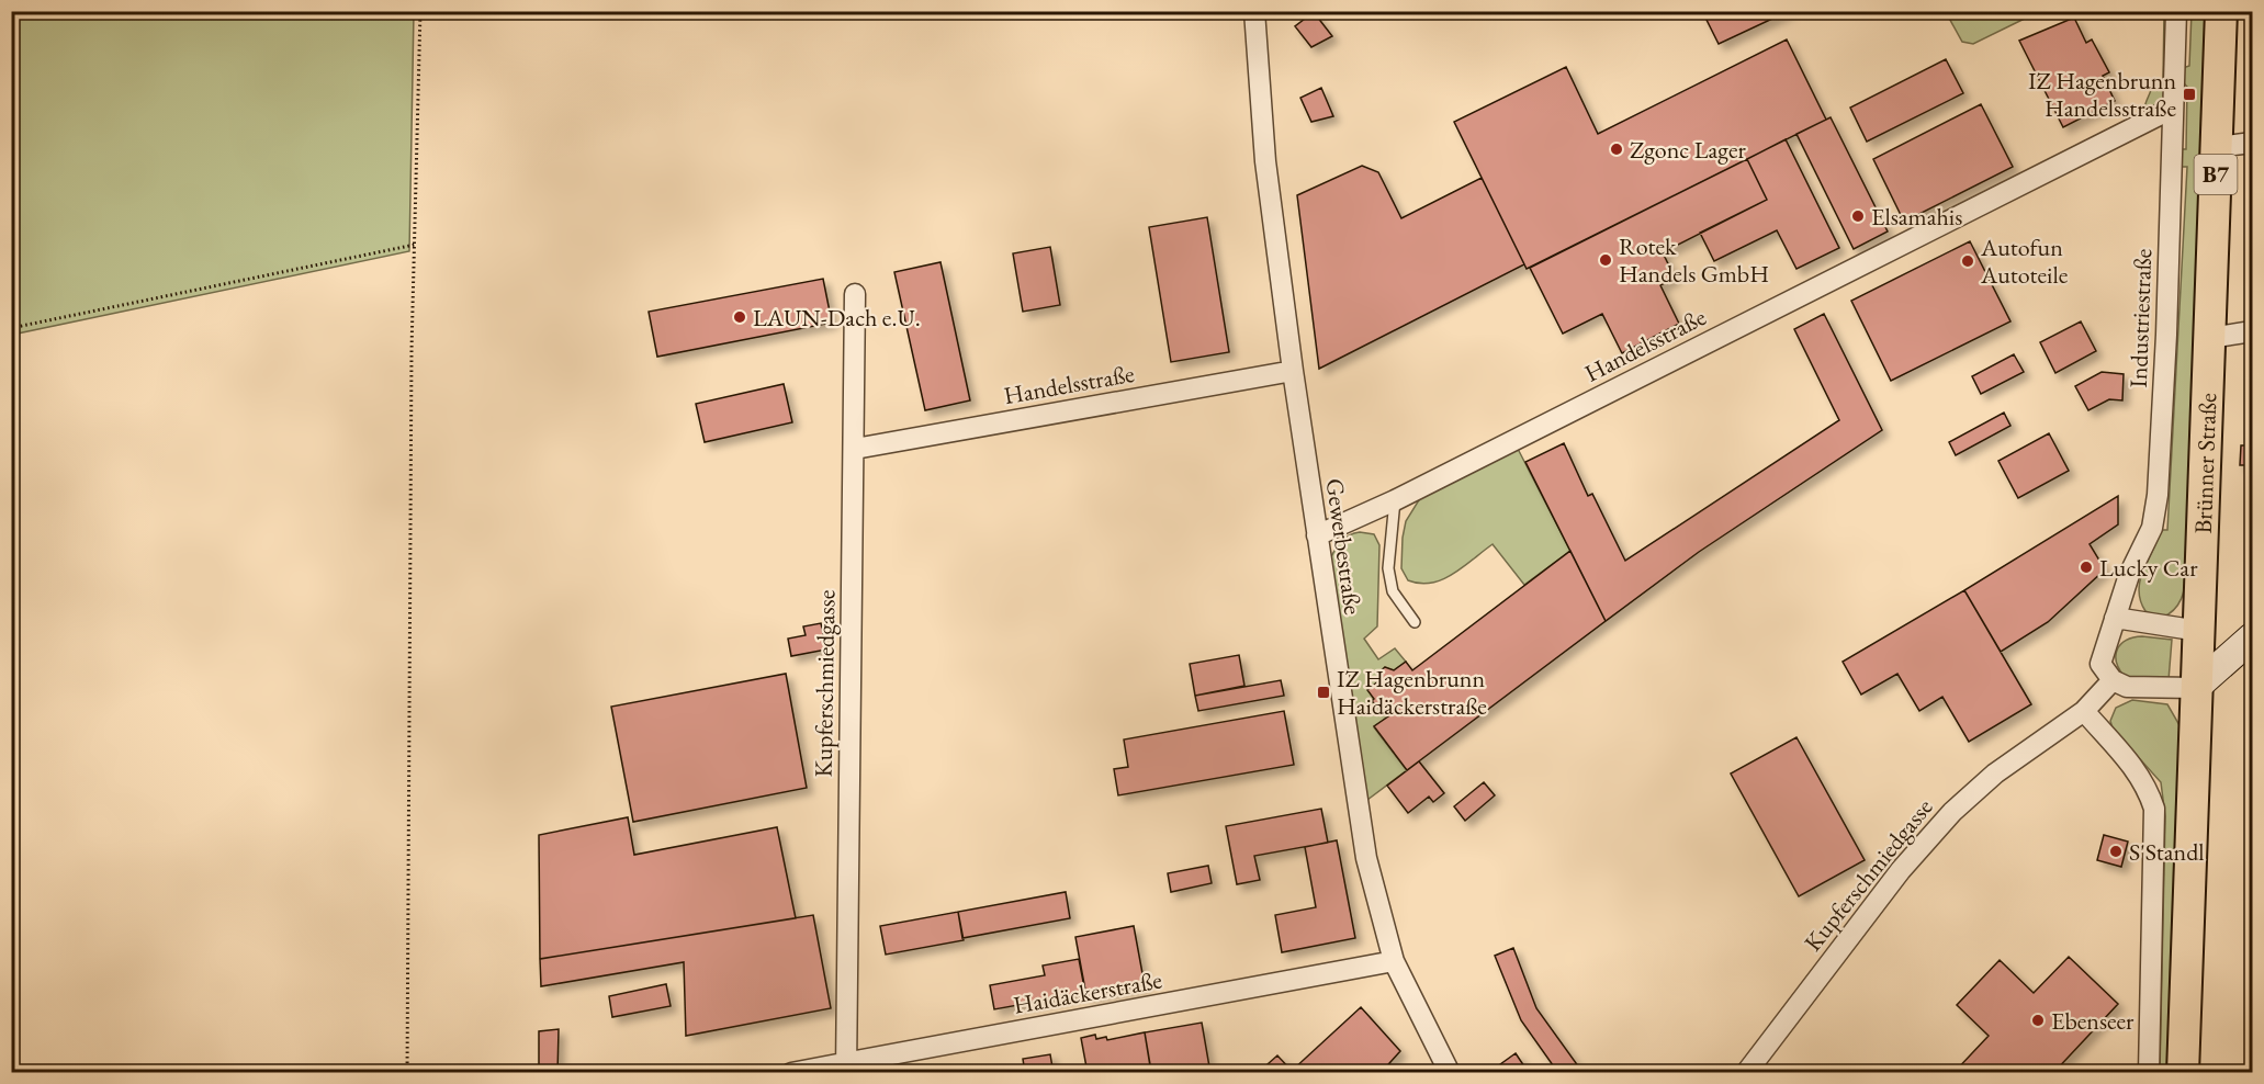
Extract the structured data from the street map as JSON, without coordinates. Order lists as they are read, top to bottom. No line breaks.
{"streets":{"main road":["B7","Brünner Straße"],"street":["Industriestraße","Handelsstraße","Gewerbestraße","Kupferschmiedgasse","Haidäckerstraße"]},"crossings":[["Industriestraße","Handelsstraße"],["Handelsstraße","Gewerbestraße"],["Handelsstraße","Kupferschmiedgasse"],["Gewerbestraße","Haidäckerstraße"],["Kupferschmiedgasse","Haidäckerstraße"]],"places":{"transit":["IZ Hagenbrunn Handelsstraße","IZ Hagenbrunn Haidäckerstraße"],"other":["Zgonc Lager","Elsamahis","Rotek Handels GmbH","Autofun Autoteile","LAUN-Dach e.U.","Lucky Car","S'Standl","Ebenseer"]}}
